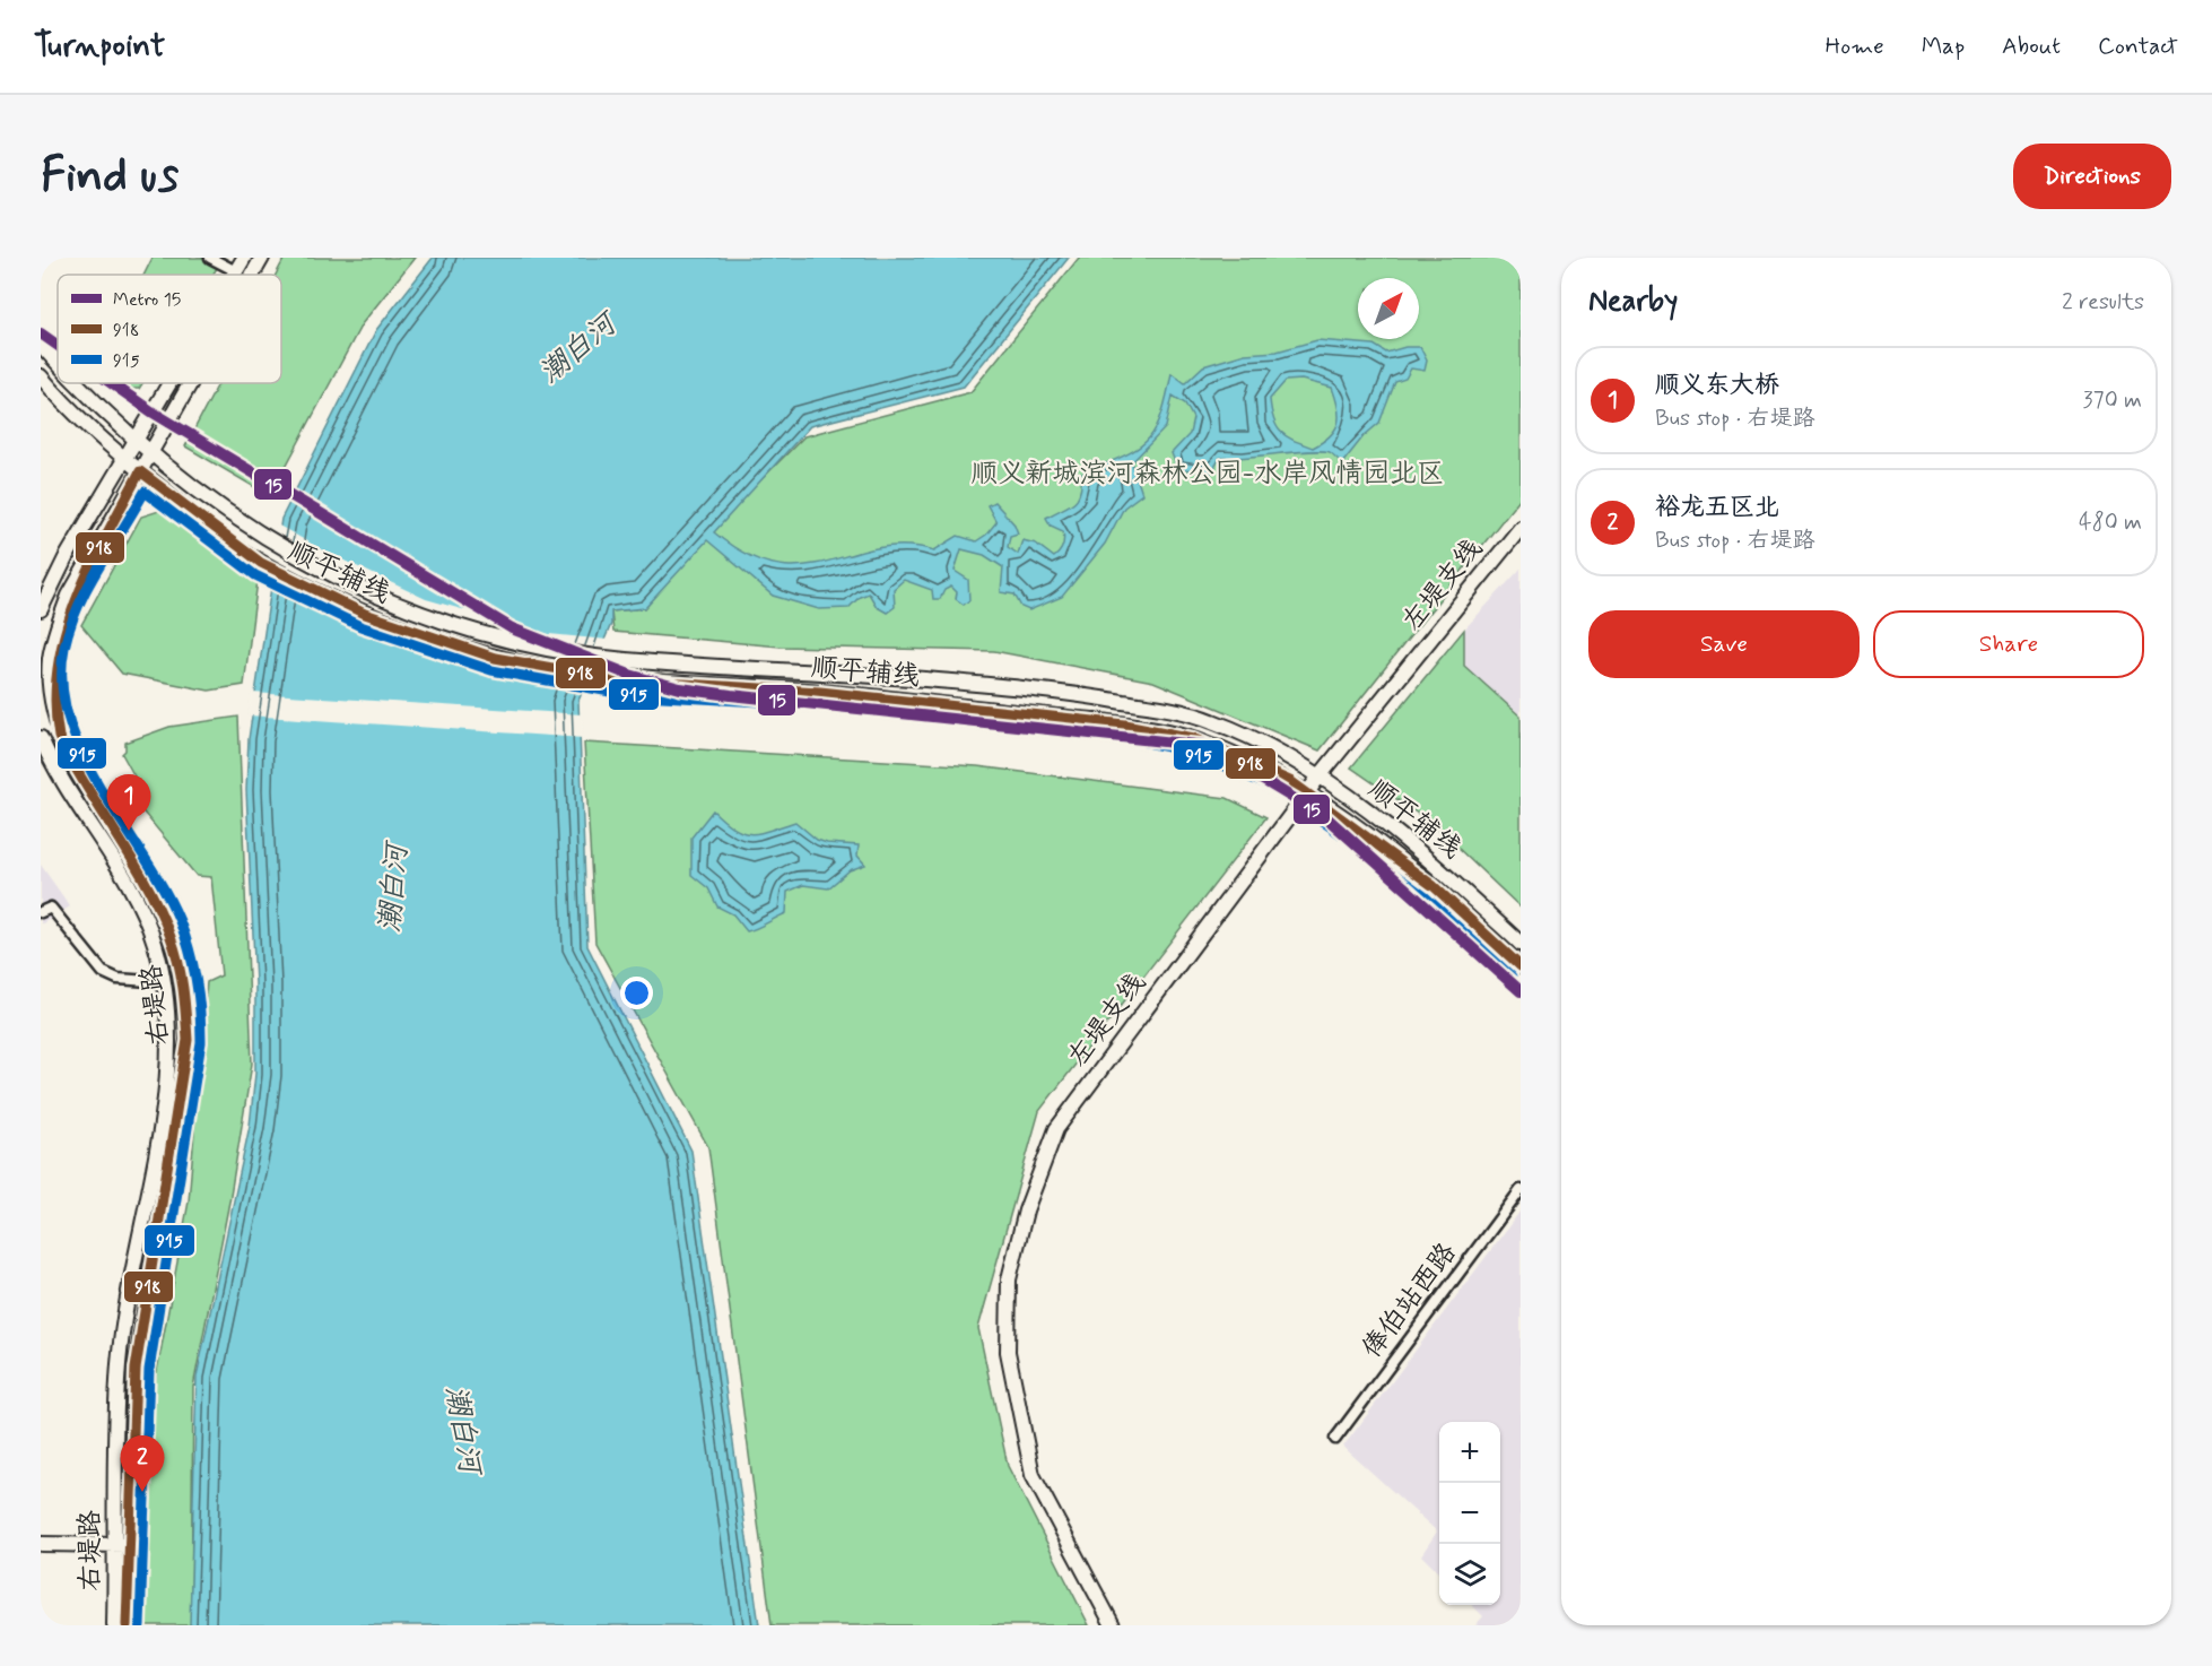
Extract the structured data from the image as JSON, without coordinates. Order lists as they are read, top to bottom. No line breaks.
{"streets":{"main road":["顺平辅线","左堤支线","右堤路"],"street":["俸伯站西路"]},"crossings":[["顺平辅线","左堤支线"],["顺平辅线","右堤路"]],"water":["潮白河"],"parks":["顺义新城滨河森林公园-水岸风情园北区"],"lines":["metro line 15","transit line 918","transit line 915"],"legend":["Metro 15","918","915"],"north":"top right","page":{"header":"Turnpoint","nav":["Home","Map","About","Contact"],"buttons":["Directions",["Save","Share"]],"title":"Find us","heading":["Nearby","2 results"],"list":[{"mark":"1","name":"顺义东大桥","note":"Bus stop · 右堤路","value":"370 m"},{"mark":"2","name":"裕龙五区北","note":"Bus stop · 右堤路","value":"480 m"}],"pins":["1","2"],"map_buttons":["+","−"]}}
